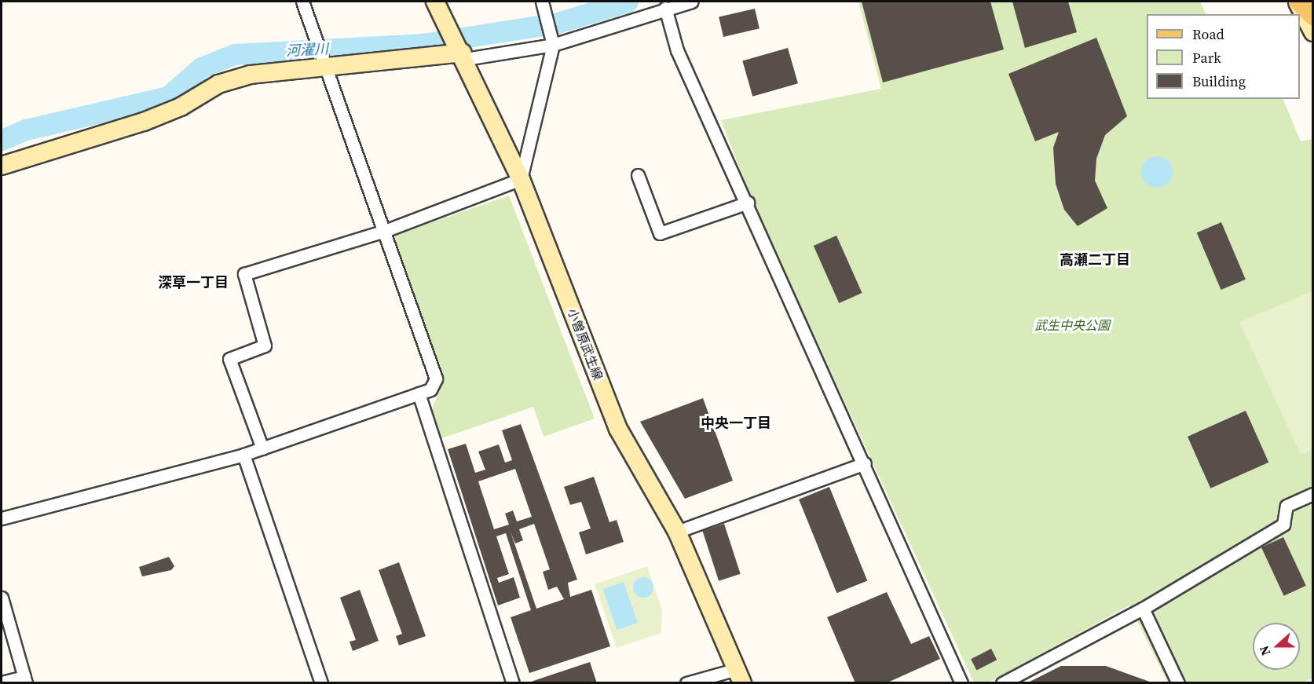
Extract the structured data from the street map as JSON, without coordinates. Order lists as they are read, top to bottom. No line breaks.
{"streets":{"main road":["小曽原武生線"]},"districts":["高瀬二丁目","深草一丁目","中央一丁目"],"water":["河濯川"],"parks":["武生中央公園"],"legend":["Road","Park","Building"],"north":"left"}
